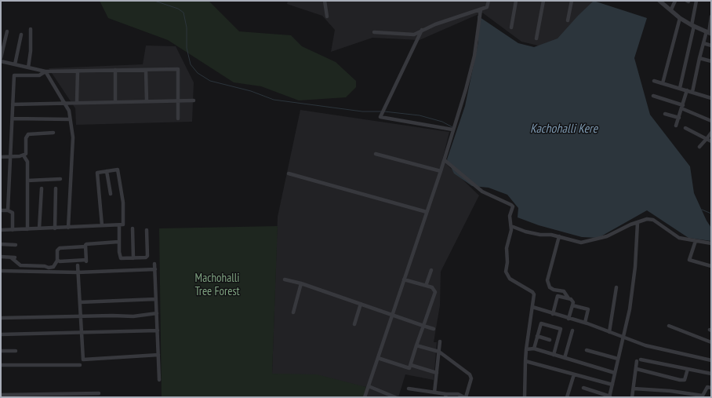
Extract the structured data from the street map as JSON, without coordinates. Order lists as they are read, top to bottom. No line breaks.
{"water":["Kachohalli Kere"],"parks":["Machohalli Tree Forest"]}
